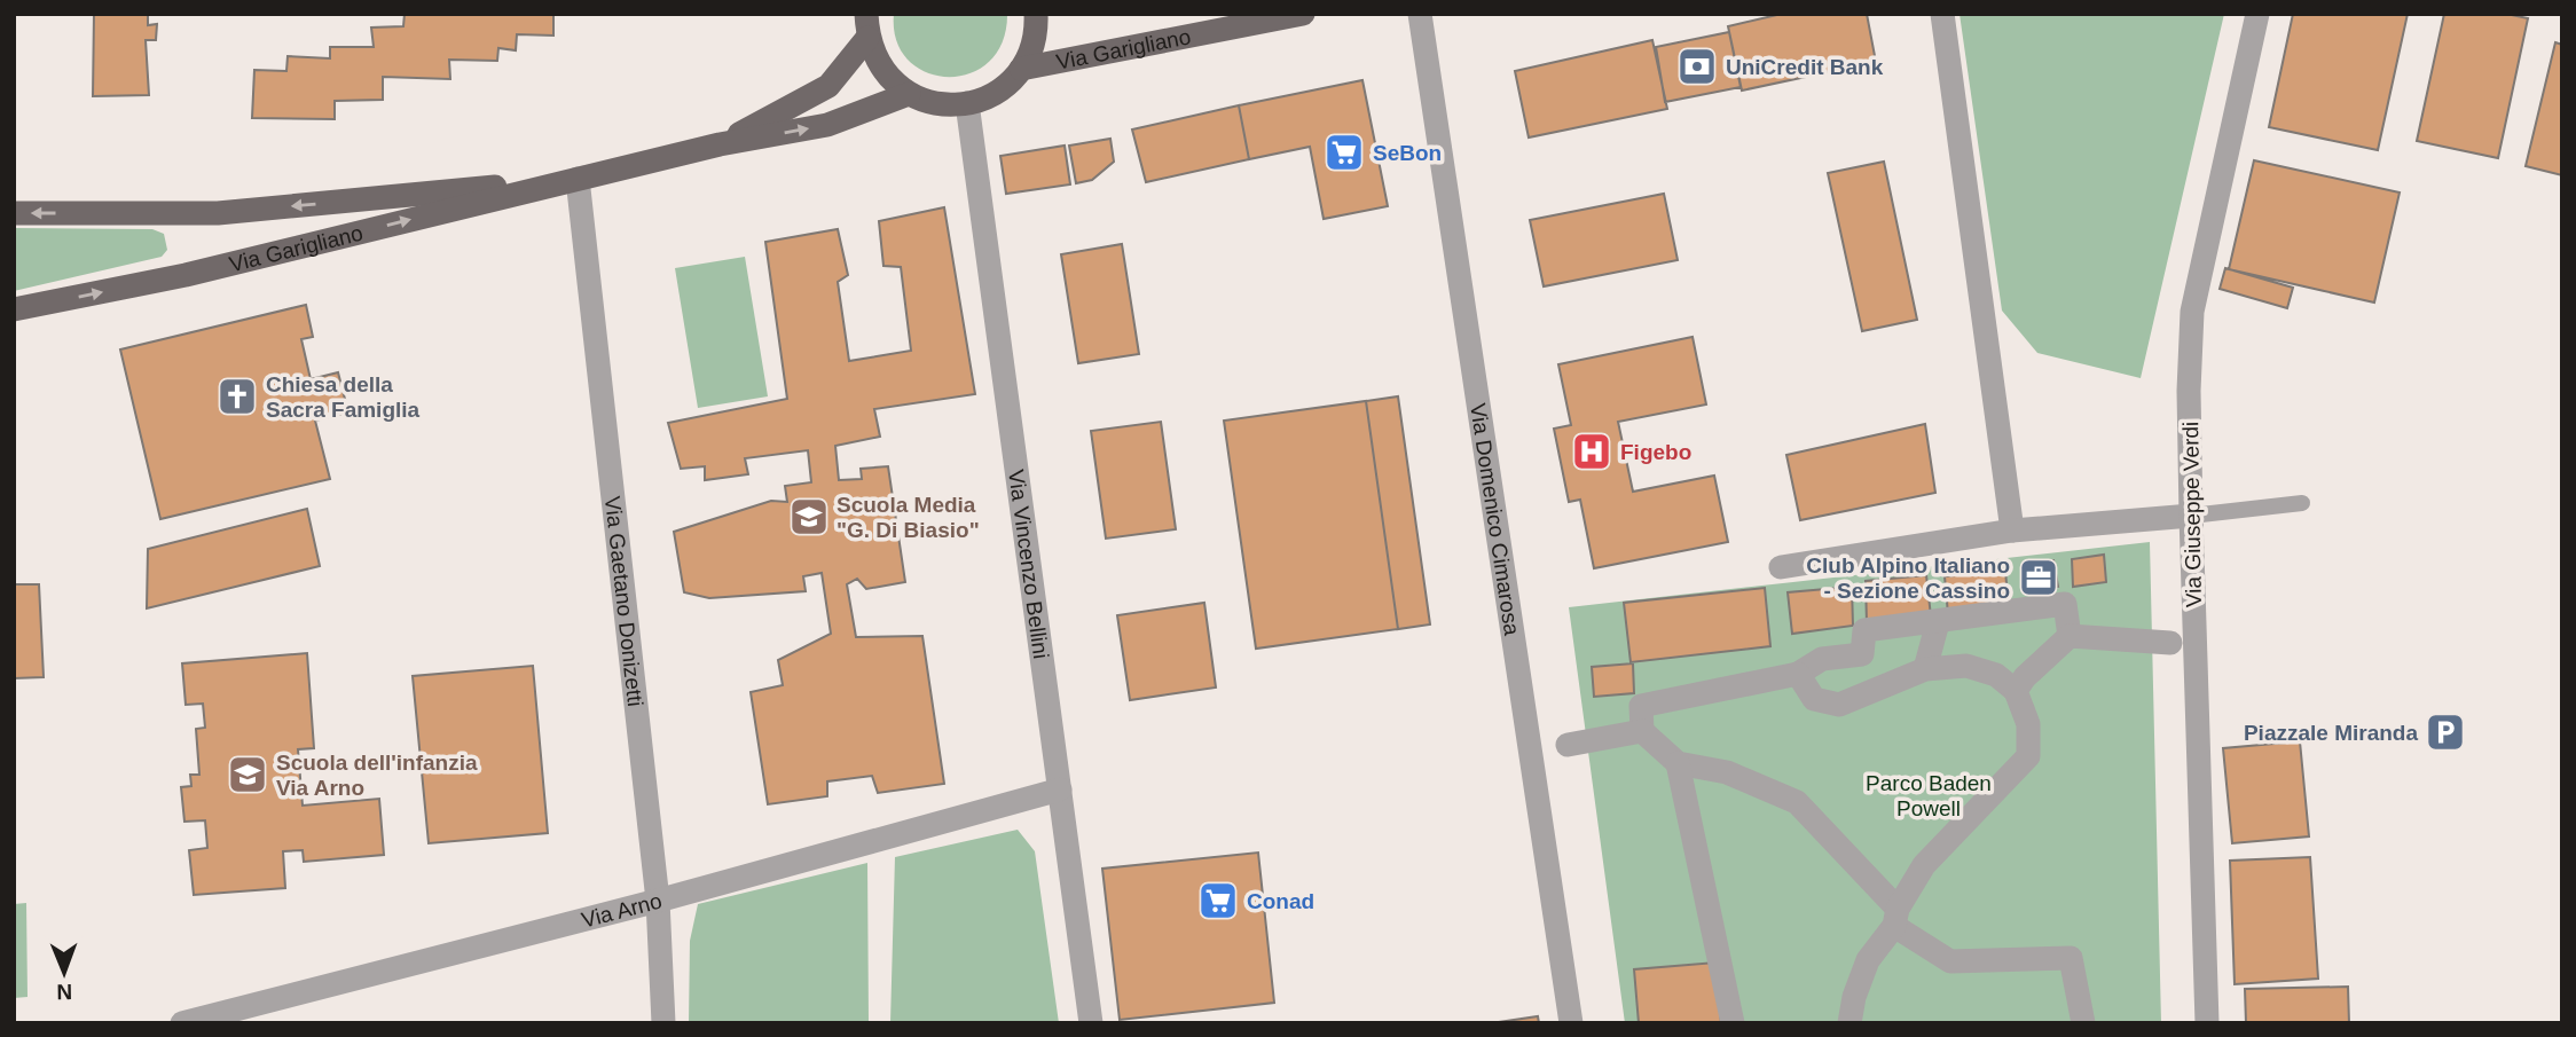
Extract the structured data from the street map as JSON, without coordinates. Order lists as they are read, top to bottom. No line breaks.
{"streets":{"main road":["Via Garigliano"],"street":["Via Giuseppe Verdi","Via Domenico Cimarosa","Via Vincenzo Bellini","Via Gaetano Donizetti","Via Arno"]},"crossings":[["Via Garigliano","Via Vincenzo Bellini"],["Via Garigliano","Via Gaetano Donizetti"],["Via Vincenzo Bellini","Via Arno"],["Via Gaetano Donizetti","Via Arno"]],"parks":["Parco Baden Powell"],"places":{"bank":["UniCredit Bank"],"supermarket":["SeBon","Conad"],"church":["Chiesa della Sacra Famiglia"],"hospital":["Figebo"],"school or university":["Scuola Media \"G. Di Biasio\"","Scuola dell'infanzia Via Arno"],"office":["Club Alpino Italiano - Sezione Cassino"],"parking":["Piazzale Miranda"]},"north":"bottom"}
